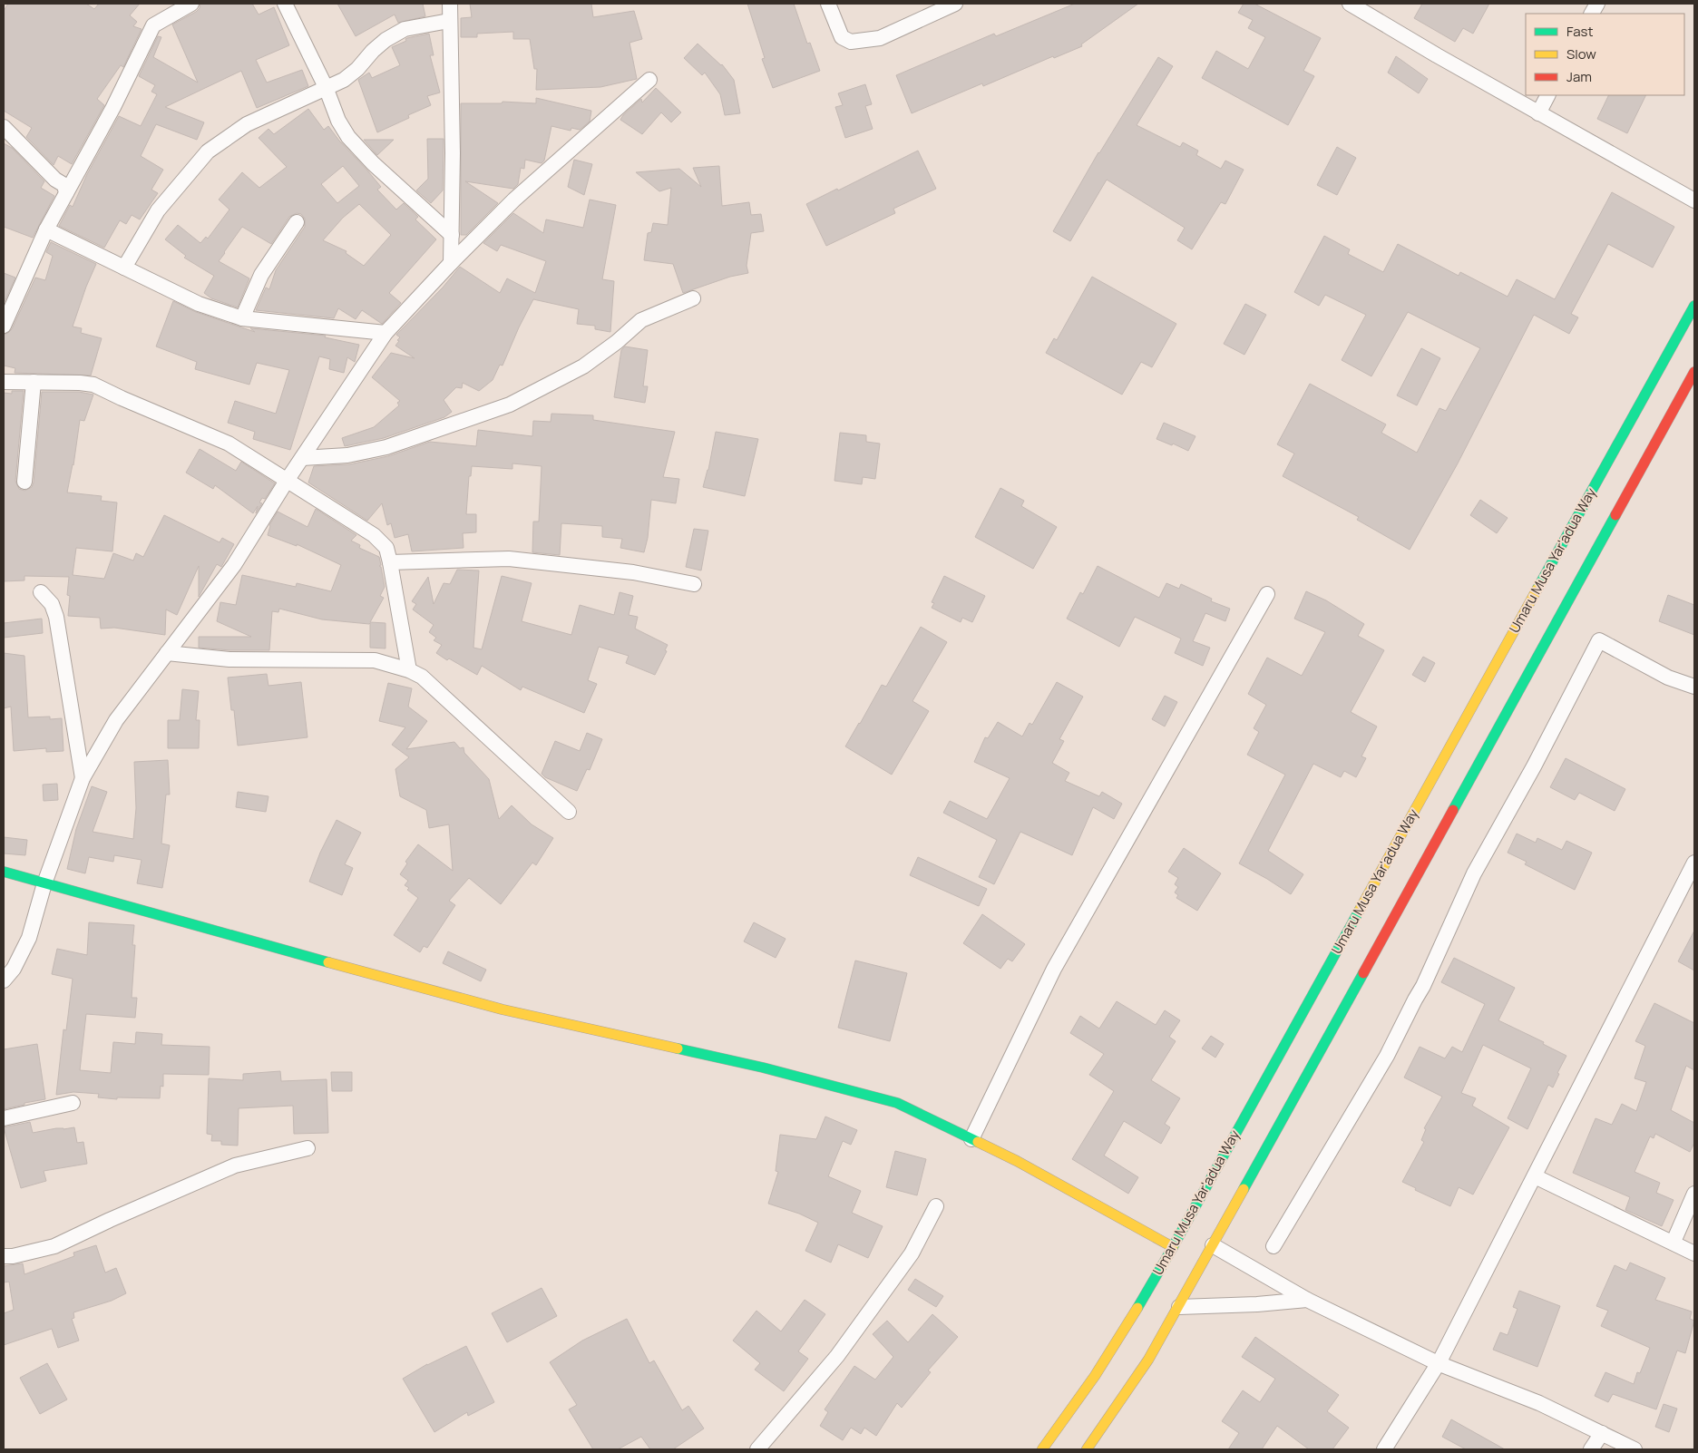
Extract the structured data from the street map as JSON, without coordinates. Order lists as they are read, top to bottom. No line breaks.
{"streets":{"main road":["Umaru Musa Yar'adua Way"]},"legend":["Fast","Slow","Jam"]}
